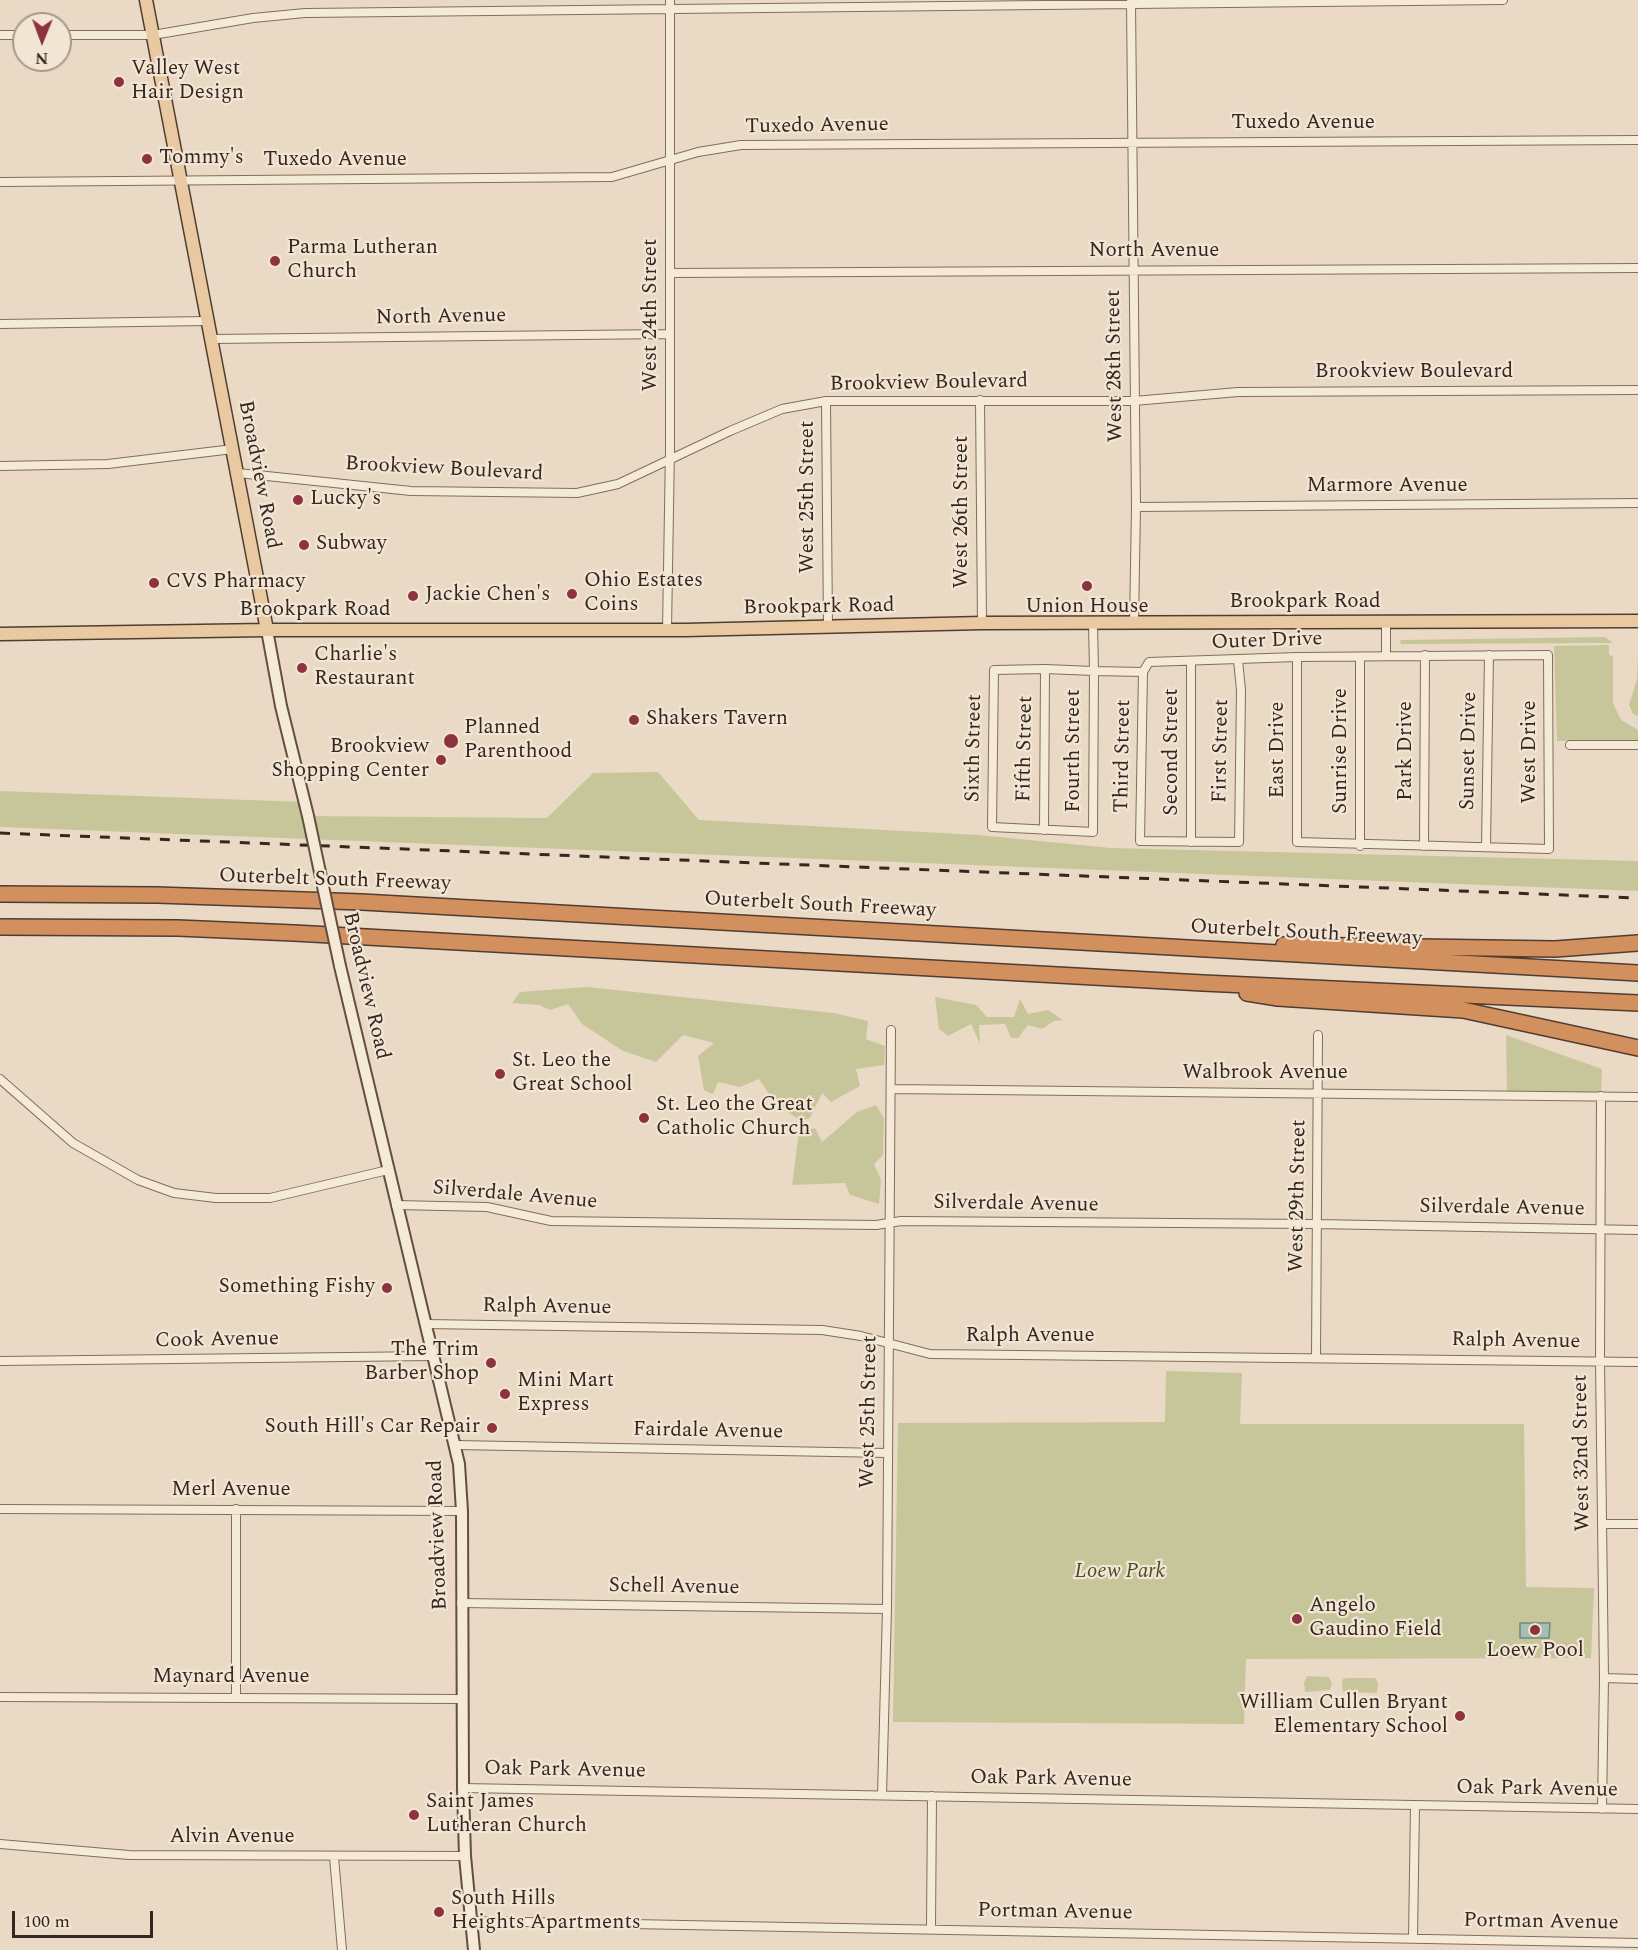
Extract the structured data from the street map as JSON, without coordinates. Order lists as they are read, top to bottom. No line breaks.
{"streets":{"highway":["Outerbelt South Freeway"],"main road":["Broadview Road","Brookpark Road"],"street":["Tuxedo Avenue","North Avenue","West 24th Street","West 28th Street","Brookview Boulevard","Marmore Avenue","West 25th Street","West 26th Street","Outer Drive","Sixth Street","Fifth Street","East Drive","Fourth Street","First Street","Sunrise Drive","Park Drive","Sunset Drive","Second Street","West Drive","Third Street","Walbrook Avenue","Silverdale Avenue","West 29th Street","Ralph Avenue","Cook Avenue","Fairdale Avenue","West 32nd Street","Merl Avenue","Schell Avenue","Maynard Avenue","Oak Park Avenue","Alvin Avenue","Portman Avenue"]},"crossings":[["Tuxedo Avenue","West 24th Street"],["Tuxedo Avenue","West 28th Street"],["Tuxedo Avenue","Broadview Road"],["North Avenue","West 24th Street"],["North Avenue","West 28th Street"],["North Avenue","Broadview Road"],["West 24th Street","Brookview Boulevard"],["West 24th Street","Brookpark Road"],["West 28th Street","Brookview Boulevard"],["West 28th Street","Marmore Avenue"],["West 28th Street","Brookpark Road"],["Brookview Boulevard","Broadview Road"],["Brookview Boulevard","West 25th Street"],["Brookview Boulevard","West 26th Street"],["Broadview Road","Brookpark Road"],["Broadview Road","Silverdale Avenue"],["Broadview Road","Ralph Avenue"],["Broadview Road","Cook Avenue"],["Broadview Road","Fairdale Avenue"],["Broadview Road","Merl Avenue"],["Broadview Road","Schell Avenue"],["Broadview Road","Maynard Avenue"],["Broadview Road","Oak Park Avenue"],["Broadview Road","Alvin Avenue"],["Broadview Road","Portman Avenue"],["West 25th Street","Brookpark Road"],["West 25th Street","Walbrook Avenue"],["West 25th Street","Silverdale Avenue"],["West 25th Street","Ralph Avenue"],["West 25th Street","Fairdale Avenue"],["West 25th Street","Schell Avenue"],["West 25th Street","Oak Park Avenue"],["West 26th Street","Brookpark Road"],["Brookpark Road","Fourth Street"],["Outer Drive","Sixth Street"],["Outer Drive","Fifth Street"],["Outer Drive","East Drive"],["Outer Drive","Fourth Street"],["Outer Drive","First Street"],["Outer Drive","Sunrise Drive"],["Outer Drive","Park Drive"],["Outer Drive","Sunset Drive"],["Outer Drive","Second Street"],["Outer Drive","West Drive"],["Outer Drive","Third Street"],["Sixth Street","Fifth Street"],["Sixth Street","Fourth Street"],["Fifth Street","Fourth Street"],["East Drive","Sunrise Drive"],["First Street","Second Street"],["First Street","Third Street"],["Sunset Drive","West Drive"],["Second Street","Third Street"],["Walbrook Avenue","West 29th Street"],["Walbrook Avenue","West 32nd Street"],["Silverdale Avenue","West 29th Street"],["Silverdale Avenue","West 32nd Street"],["West 29th Street","Ralph Avenue"],["Ralph Avenue","West 32nd Street"],["West 32nd Street","Oak Park Avenue"]],"parks":["Loew Park"],"places":["Valley West Hair Design","Tommy's","Parma Lutheran Church","Lucky's","Subway","CVS Pharmacy","Union House","Ohio Estates Coins","Jackie Chen's","Charlie's Restaurant","Shakers Tavern","Planned Parenthood","Brookview Shopping Center","St. Leo the Great School","St. Leo the Great Catholic Church","Something Fishy","The Trim Barber Shop","Mini Mart Express","South Hill's Car Repair","Angelo Gaudino Field","Loew Pool","William Cullen Bryant Elementary School","Saint James Lutheran Church","South Hills Heights Apartments"],"scale_bar":"100 m","north":"bottom"}
